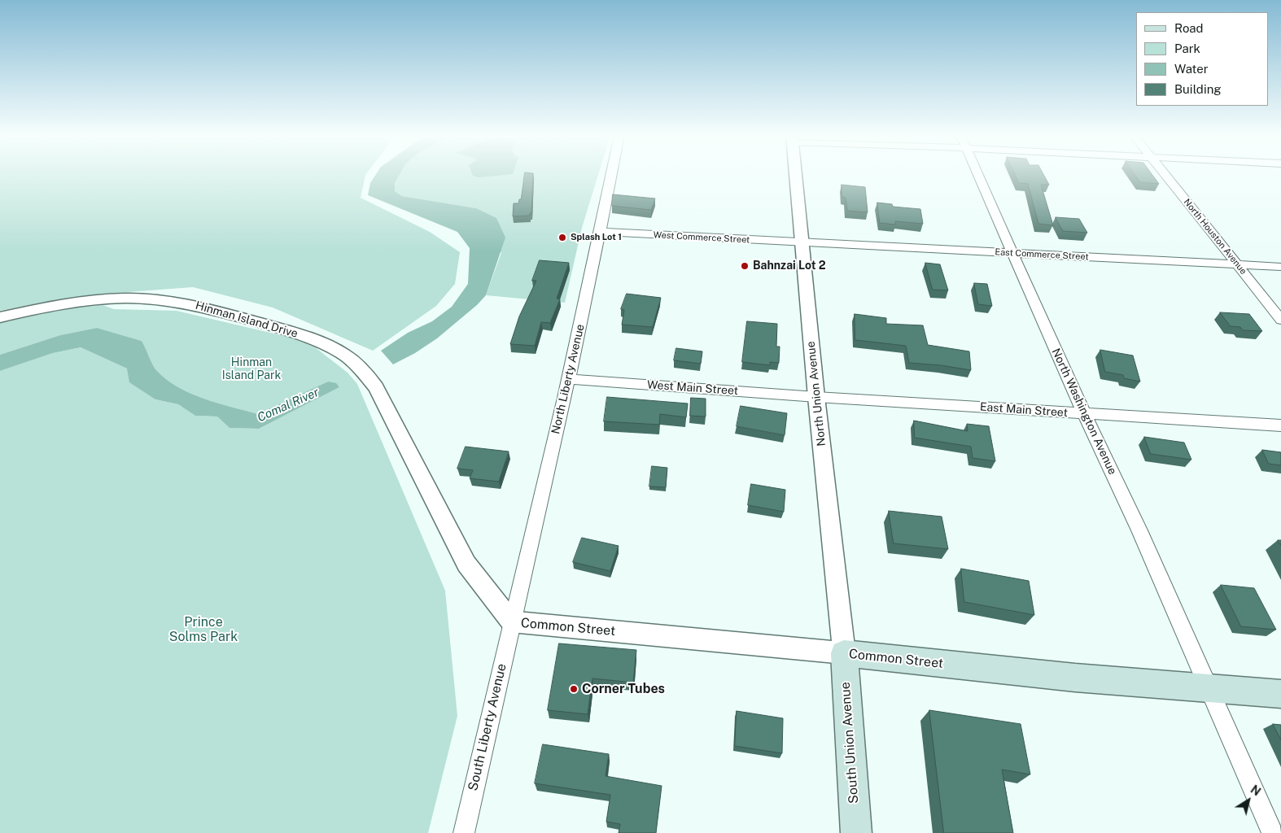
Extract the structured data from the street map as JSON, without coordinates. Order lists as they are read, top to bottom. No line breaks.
{"streets":{"main road":["Common Street","South Union Avenue"],"street":["North Houston Avenue","West Commerce Street","East Commerce Street","Hinman Island Drive","North Liberty Avenue","West Main Street","North Union Avenue","East Main Street","North Washington Avenue","South Liberty Avenue"]},"crossings":[["North Houston Avenue","East Commerce Street"],["West Commerce Street","East Commerce Street"],["West Commerce Street","North Liberty Avenue"],["West Commerce Street","North Union Avenue"],["East Commerce Street","North Union Avenue"],["East Commerce Street","North Washington Avenue"],["Hinman Island Drive","North Liberty Avenue"],["Hinman Island Drive","Common Street"],["Hinman Island Drive","South Liberty Avenue"],["North Liberty Avenue","West Main Street"],["North Liberty Avenue","Common Street"],["North Liberty Avenue","South Liberty Avenue"],["West Main Street","North Union Avenue"],["West Main Street","East Main Street"],["North Union Avenue","East Main Street"],["North Union Avenue","Common Street"],["North Union Avenue","South Union Avenue"],["East Main Street","North Washington Avenue"],["North Washington Avenue","Common Street"],["Common Street","South Liberty Avenue"],["Common Street","South Union Avenue"]],"water":["Comal River"],"parks":["Hinman Island Park","Prince Solms Park"],"places":["Splash Lot 1","Bahnzai Lot 2","Corner Tubes"],"legend":["Road","Park","Water","Building"],"north":"top right"}
